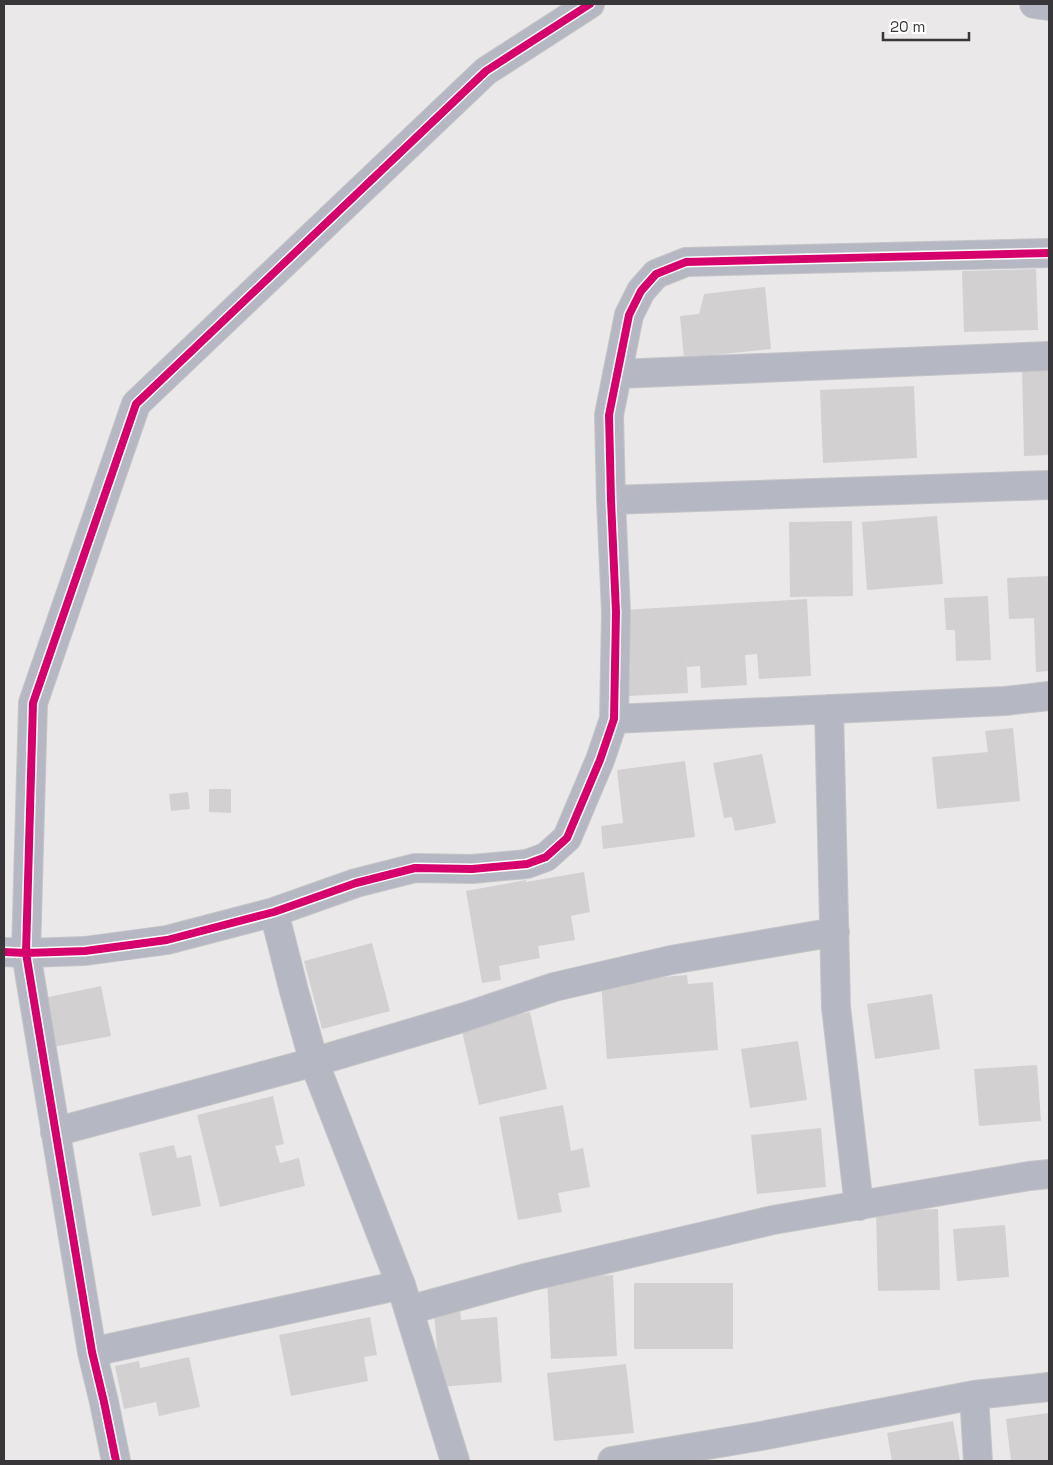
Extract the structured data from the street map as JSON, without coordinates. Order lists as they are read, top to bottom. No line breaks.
{"scale_bar":"20 m"}
